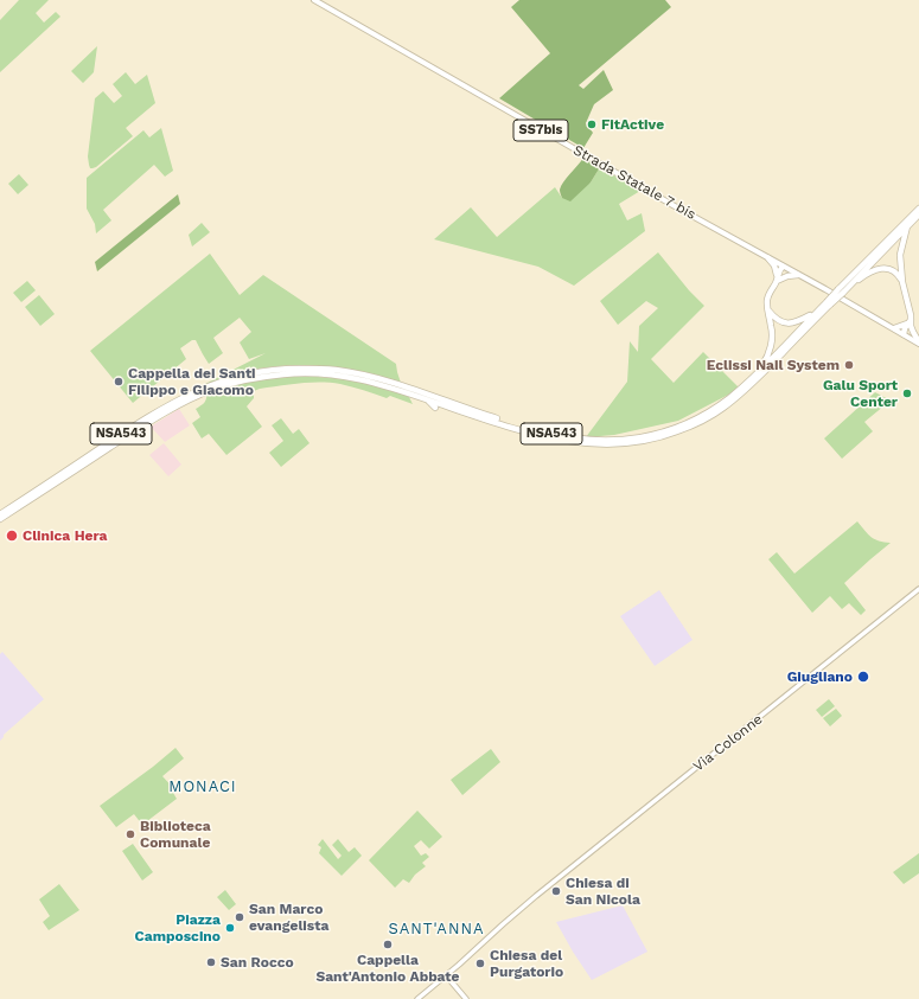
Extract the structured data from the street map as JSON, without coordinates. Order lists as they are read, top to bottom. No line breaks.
{"streets":{"highway":["NSA543"],"main road":["SS7bis","Strada Statale 7 bis","Via Colonne"]},"districts":["MONACI","SANT'ANNA"],"places":["FitActive","Eclissi Nail System","Cappella dei Santi Filippo e Giacomo","Galu Sport Center","Clinica Hera","Giugliano","Biblioteca Comunale","Chiesa di San Nicola","San Marco evangelista","Piazza Camposcino","Cappella Sant'Antonio Abbate","San Rocco","Chiesa del Purgatorio"]}
